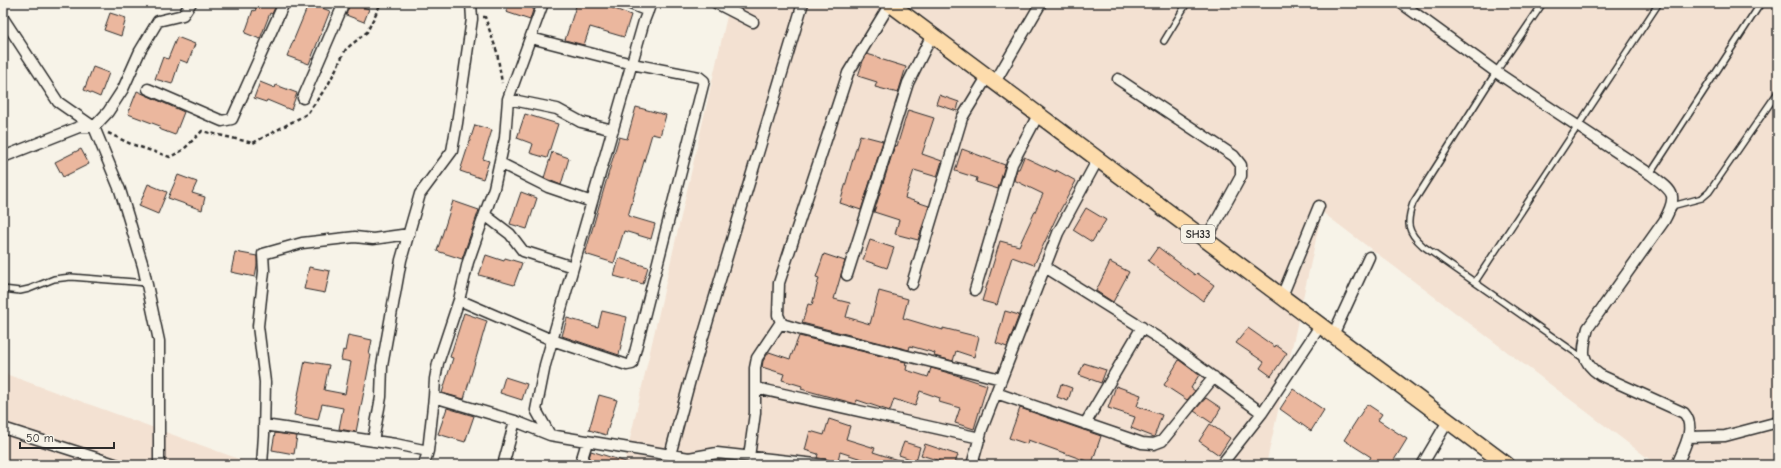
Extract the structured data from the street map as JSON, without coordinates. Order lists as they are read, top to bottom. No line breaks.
{"streets":{"main road":["SH33"]},"scale_bar":"50 m"}
